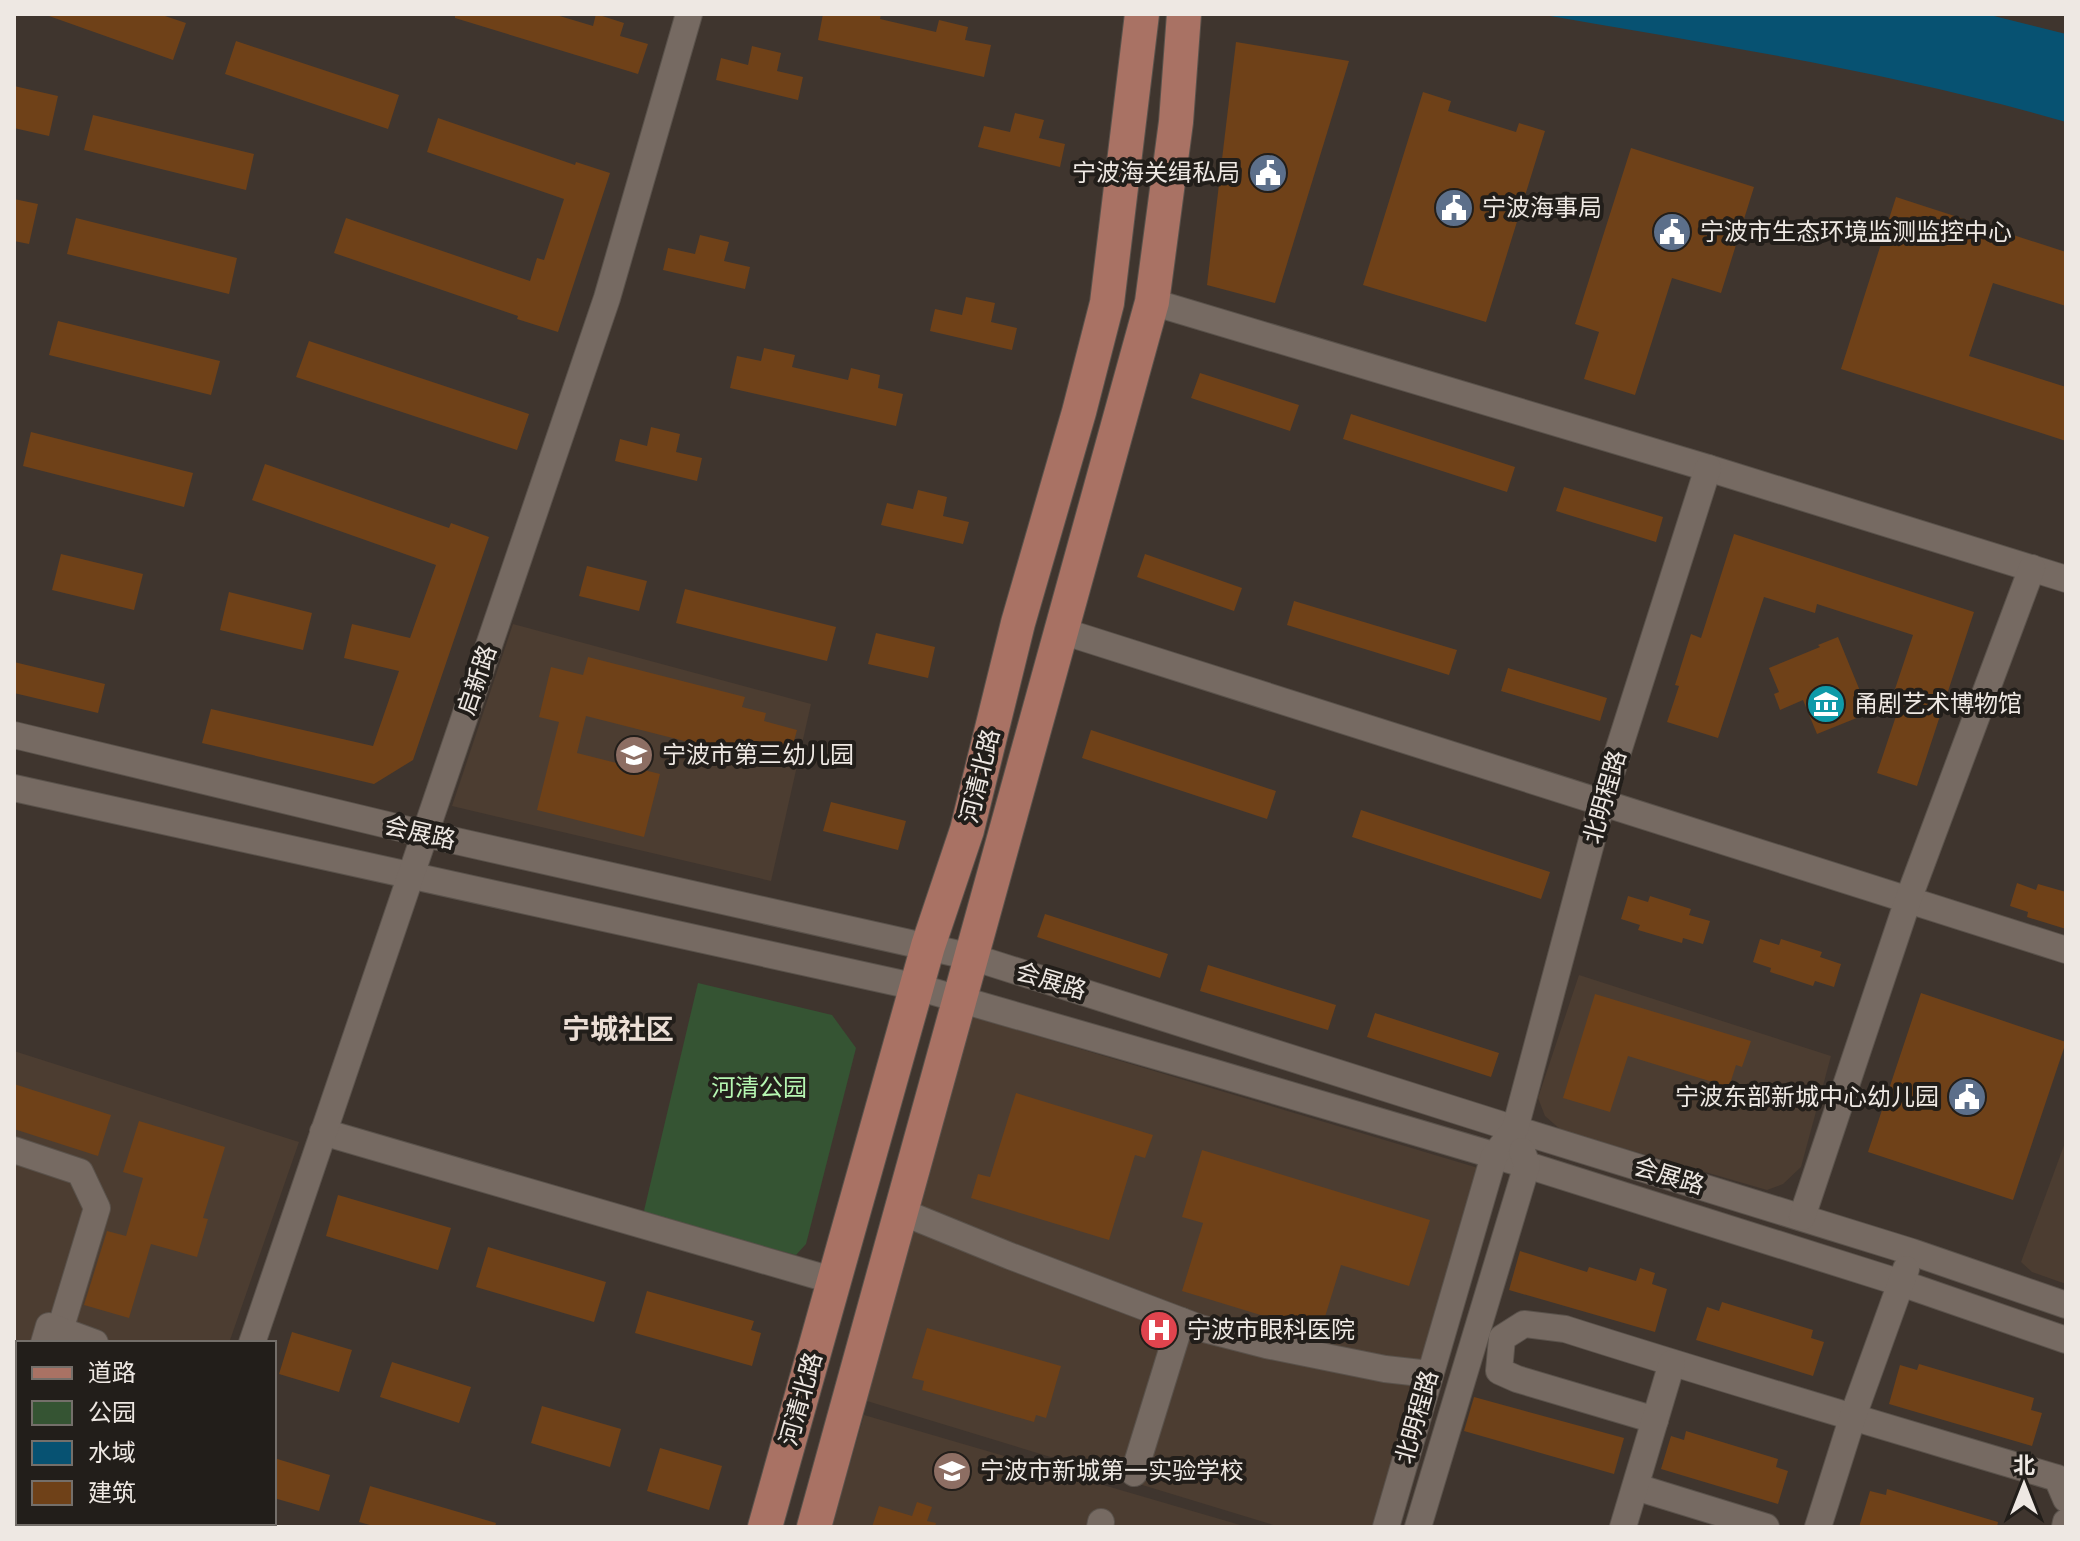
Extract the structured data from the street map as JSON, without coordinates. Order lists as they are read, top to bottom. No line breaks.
{"streets":{"main road":["河清北路"],"street":["启新路","北明程路","会展路"]},"crossings":[["启新路","会展路"],["河清北路","会展路"],["北明程路","会展路"]],"districts":["宁城社区"],"parks":["河清公园"],"places":{"public building":["宁波海关缉私局","宁波海事局","宁波市生态环境监测监控中心","宁波东部新城中心幼儿园"],"museum":["甬剧艺术博物馆"],"school or university":["宁波市第三幼儿园","宁波市新城第一实验学校"],"hospital":["宁波市眼科医院"]},"legend":["道路","公园","水域","建筑"],"north":"top"}
